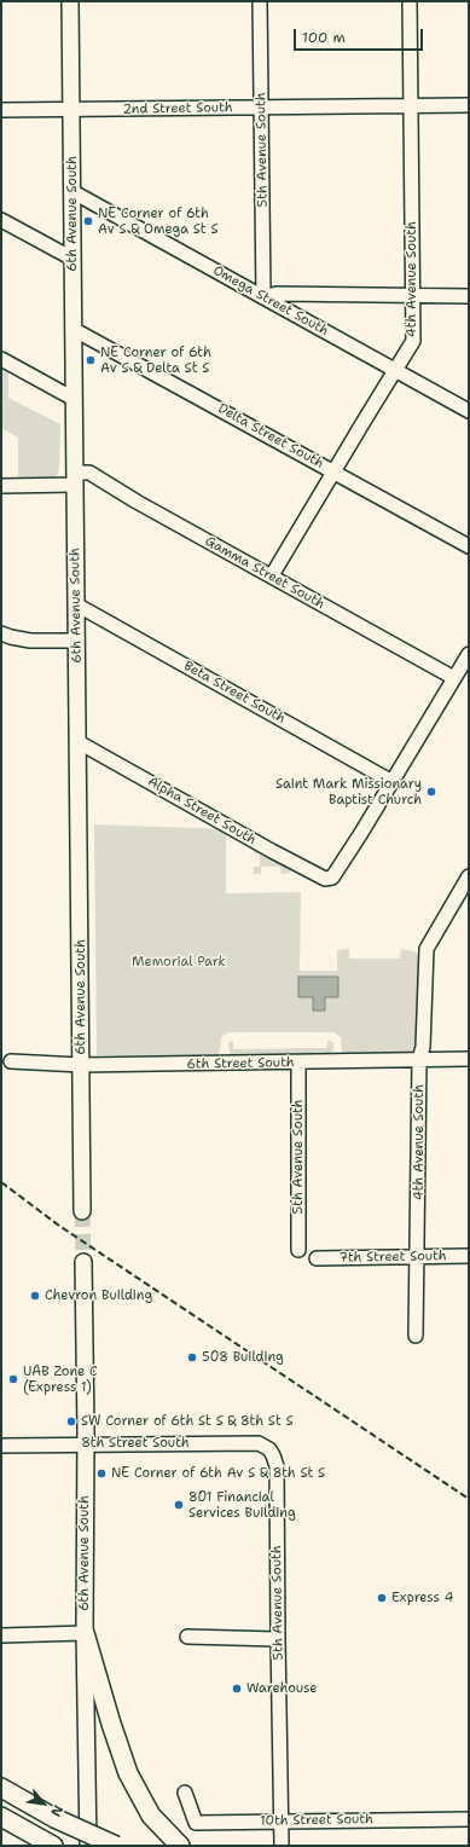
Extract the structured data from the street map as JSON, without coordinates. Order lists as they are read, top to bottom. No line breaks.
{"streets":{"main road":["6th Avenue South"],"street":["2nd Street South","5th Avenue South","4th Avenue South","Omega Street South","Delta Street South","Gamma Street South","Beta Street South","Alpha Street South","6th Street South","7th Street South","8th Street South","10th Street South"]},"crossings":[["2nd Street South","5th Avenue South"],["2nd Street South","6th Avenue South"],["2nd Street South","4th Avenue South"],["5th Avenue South","Omega Street South"],["5th Avenue South","6th Street South"],["5th Avenue South","8th Street South"],["5th Avenue South","10th Street South"],["6th Avenue South","Omega Street South"],["6th Avenue South","Delta Street South"],["6th Avenue South","Gamma Street South"],["6th Avenue South","Beta Street South"],["6th Avenue South","Alpha Street South"],["6th Avenue South","6th Street South"],["6th Avenue South","8th Street South"],["4th Avenue South","Omega Street South"],["4th Avenue South","Delta Street South"],["4th Avenue South","Gamma Street South"],["4th Avenue South","6th Street South"],["4th Avenue South","7th Street South"],["Beta Street South","Alpha Street South"]],"parks":["Memorial Park"],"places":["NE Corner of 6th Av S & Omega St S","NE Corner of 6th Av S & Delta St S","Saint Mark Missionary Baptist Church","Chevron Building","508 Building","UAB Zone C (Express 1)","SW Corner of 6th St S & 8th St S","NE Corner of 6th Av S & 8th St S","801 Financial Services Building","Express 4","Warehouse"],"scale_bar":"100 m","north":"bottom right"}
